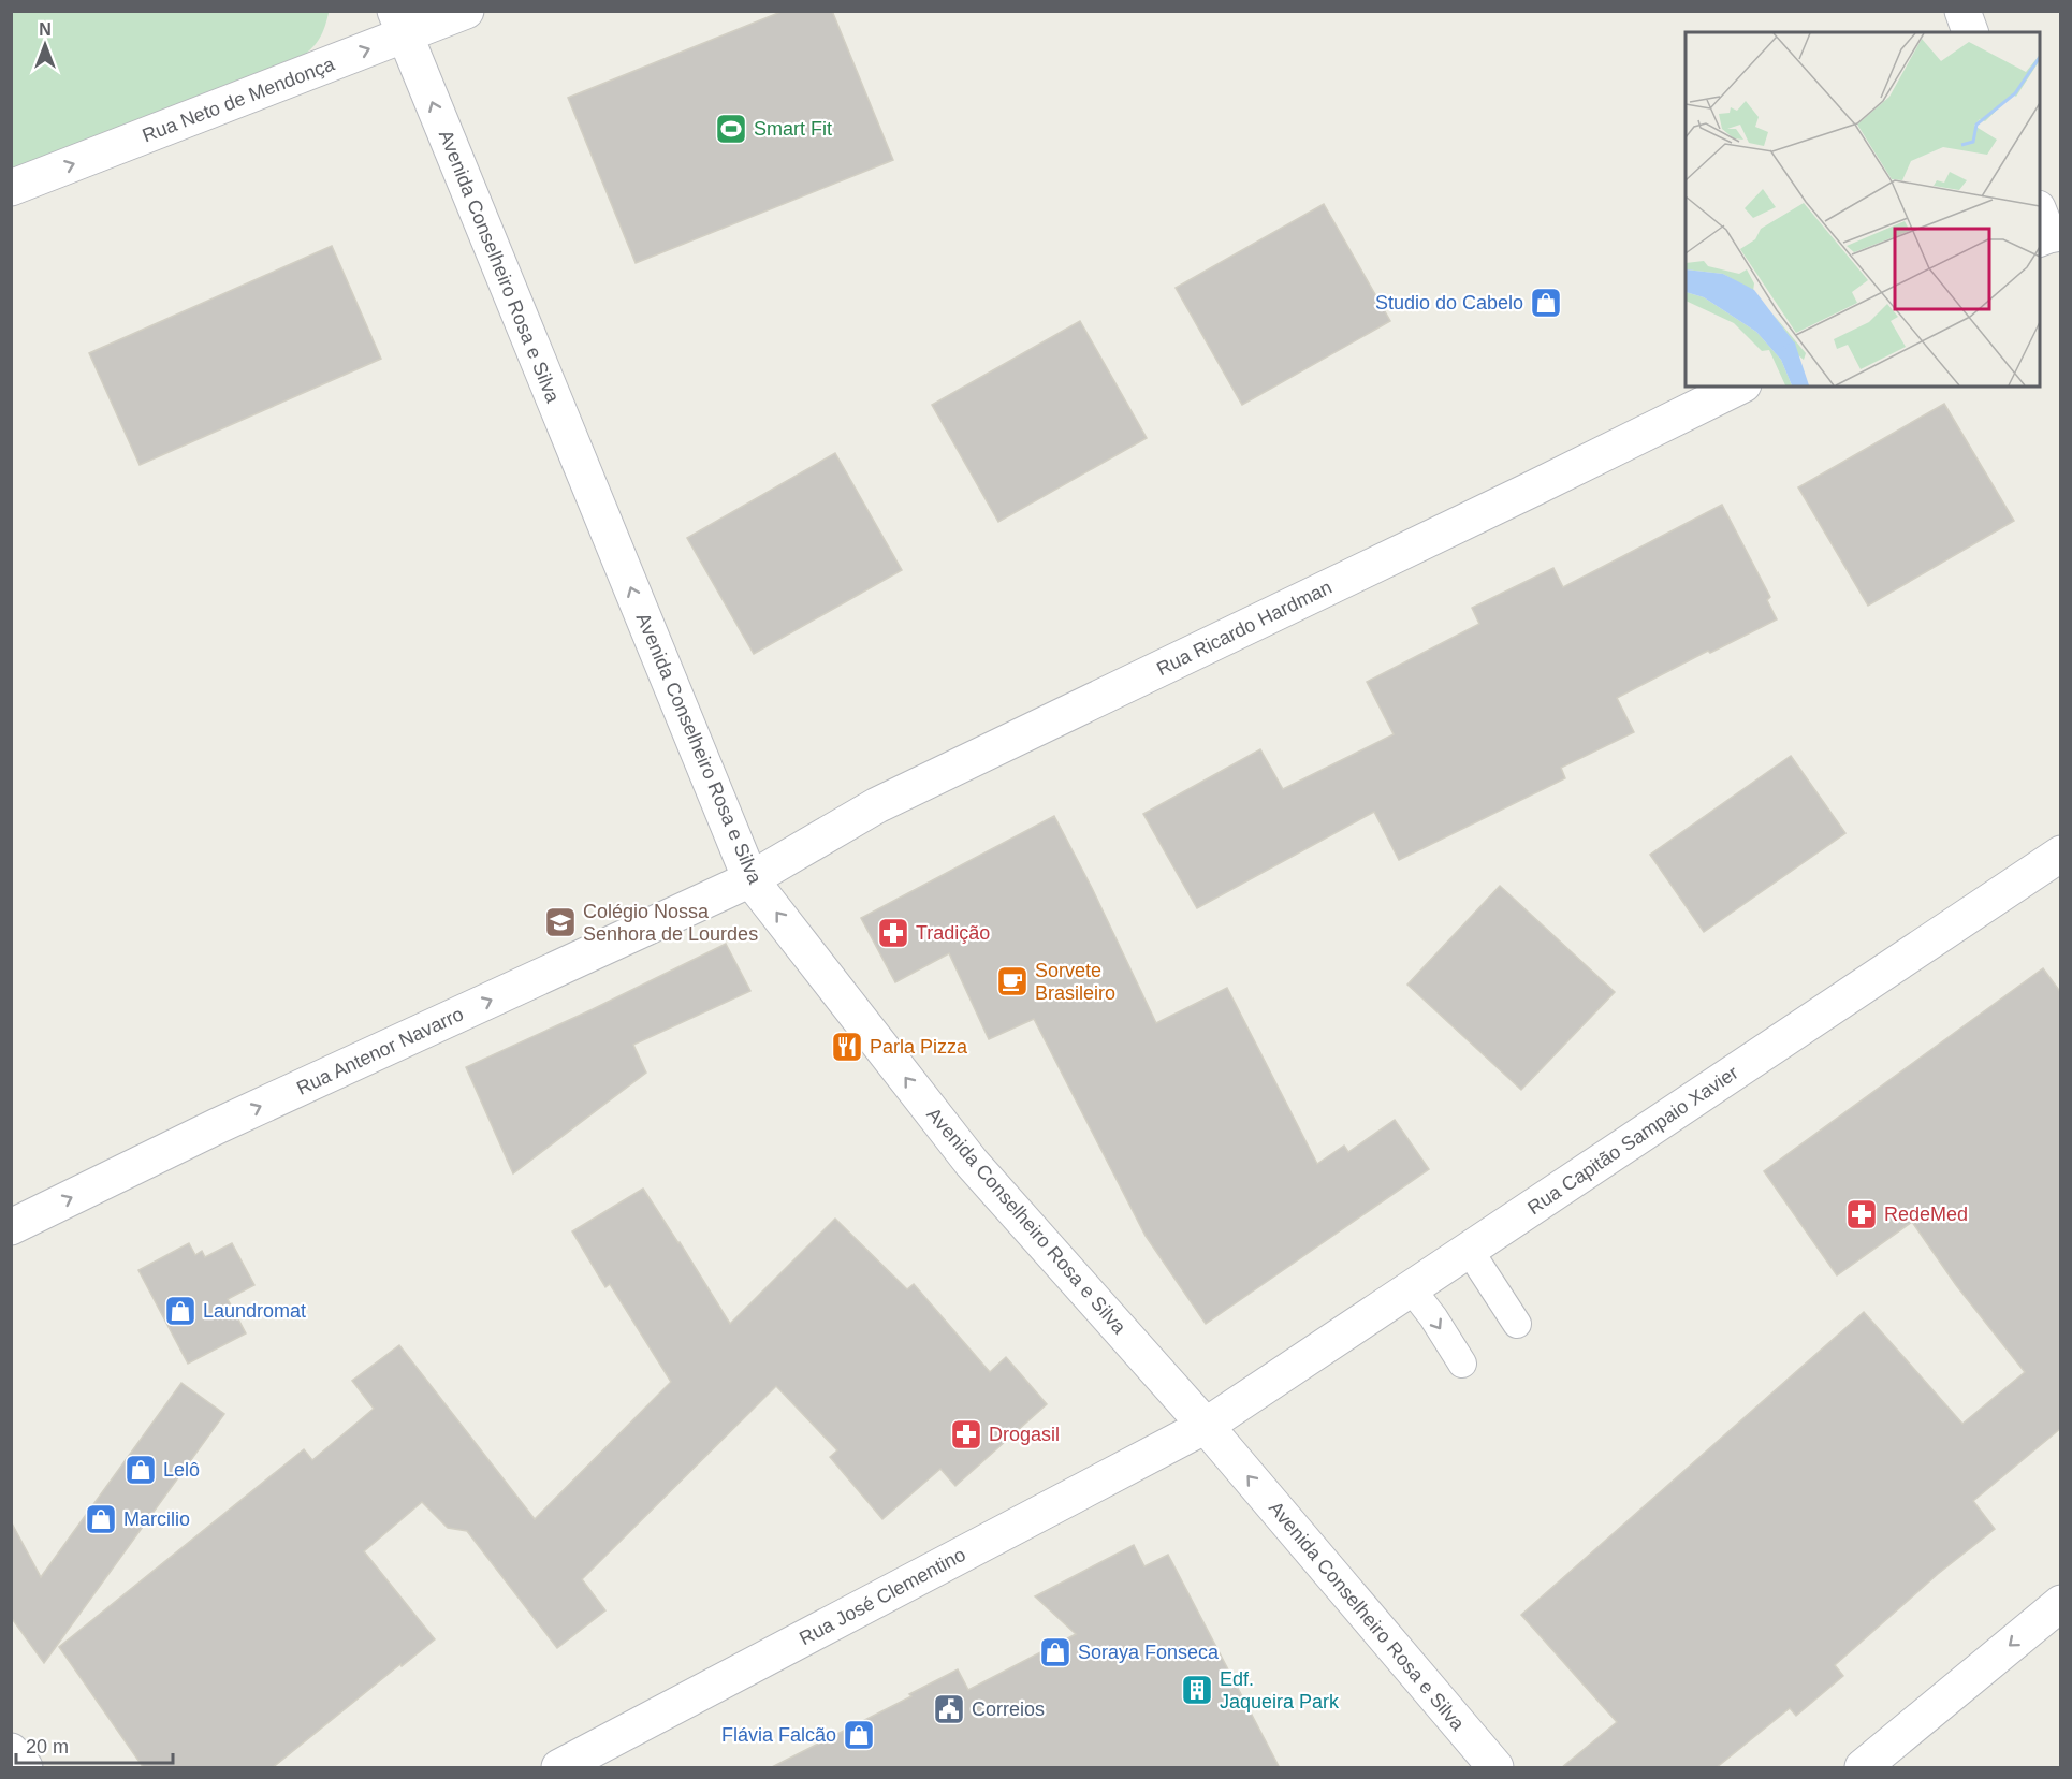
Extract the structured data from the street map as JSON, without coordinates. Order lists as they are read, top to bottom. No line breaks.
{"streets":{"street":["Rua Neto de Mendonça","Avenida Conselheiro Rosa e Silva","Rua Ricardo Hardman","Rua Antenor Navarro","Rua Capitão Sampaio Xavier","Rua José Clementino"]},"crossings":[["Rua Neto de Mendonça","Avenida Conselheiro Rosa e Silva"],["Avenida Conselheiro Rosa e Silva","Rua Ricardo Hardman"],["Avenida Conselheiro Rosa e Silva","Rua Antenor Navarro"],["Avenida Conselheiro Rosa e Silva","Rua Capitão Sampaio Xavier"],["Avenida Conselheiro Rosa e Silva","Rua José Clementino"],["Rua Ricardo Hardman","Rua Antenor Navarro"],["Rua Capitão Sampaio Xavier","Rua José Clementino"]],"one_way":["Rua Neto de Mendonça","Avenida Conselheiro Rosa e Silva","Rua Antenor Navarro"],"places":{"sports":["Smart Fit"],"shop":["Studio do Cabelo","Laundromat","Lelô","Marcilio","Soraya Fonseca","Flávia Falcão"],"school or university":["Colégio Nossa Senhora de Lourdes"],"pharmacy":["Tradição","RedeMed","Drogasil"],"cafe":["Sorvete Brasileiro"],"restaurant":["Parla Pizza"],"building":["Edf. Jaqueira Park"],"public building":["Correios"]},"scale_bar":"20 m","north":"top"}
